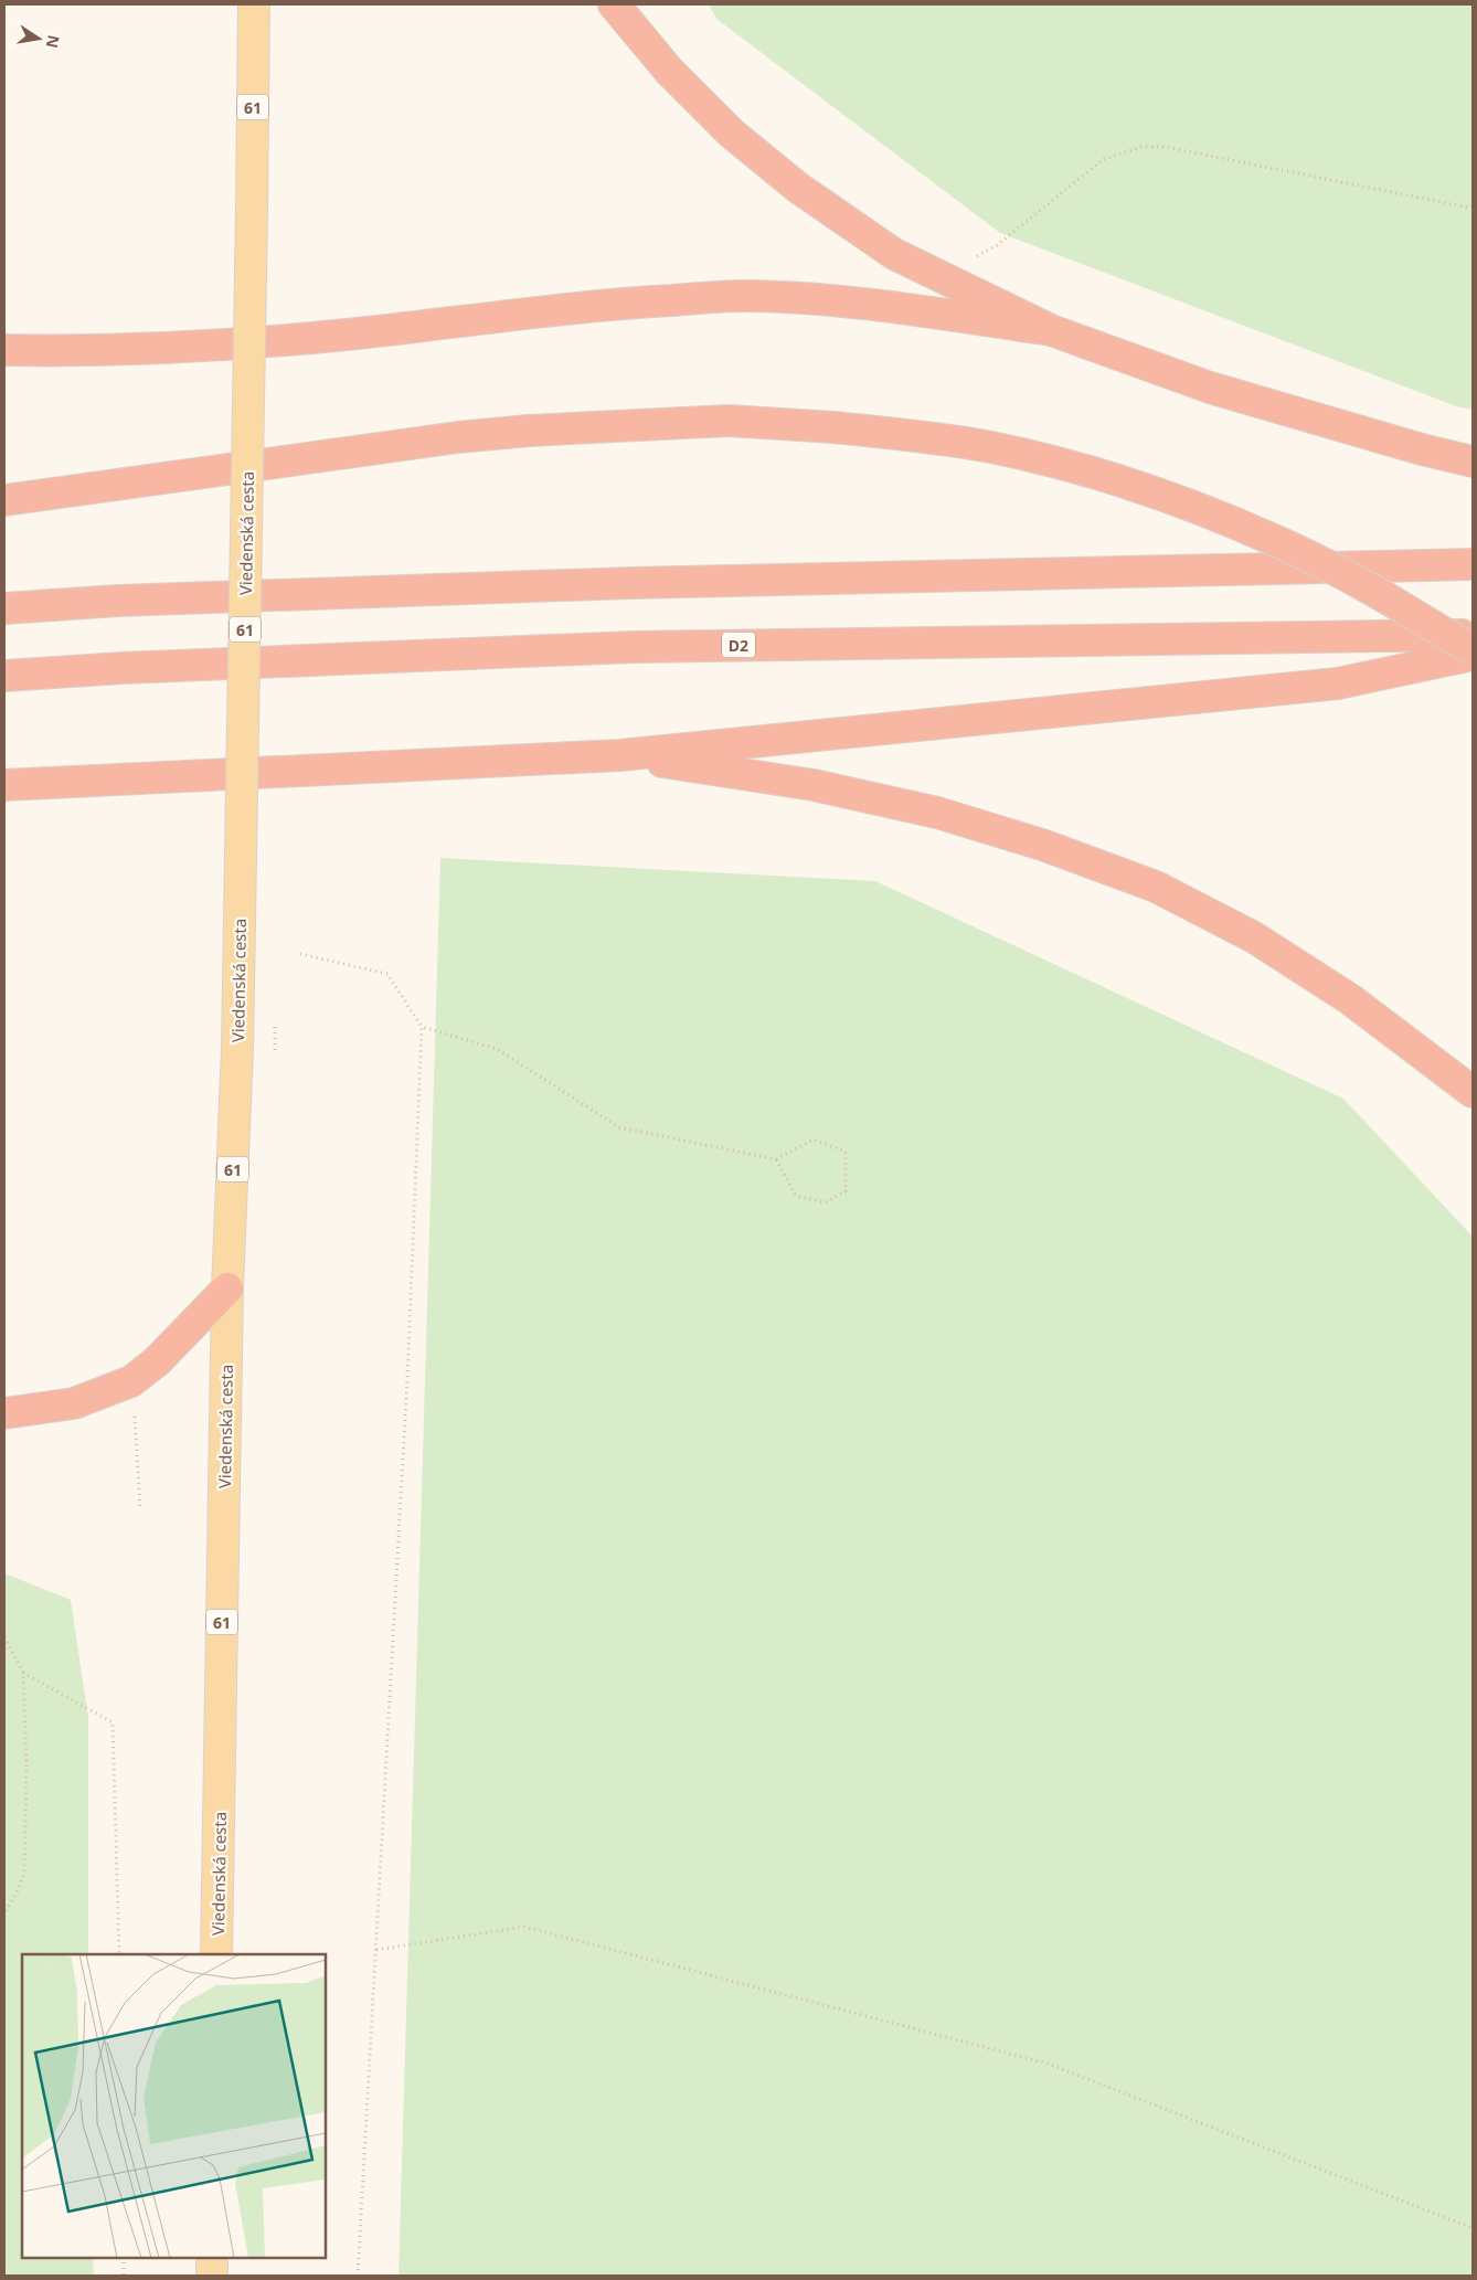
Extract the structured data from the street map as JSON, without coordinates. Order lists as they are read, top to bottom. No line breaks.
{"streets":{"highway":["D2"],"main road":["61","Viedenská cesta"]},"north":"right"}
